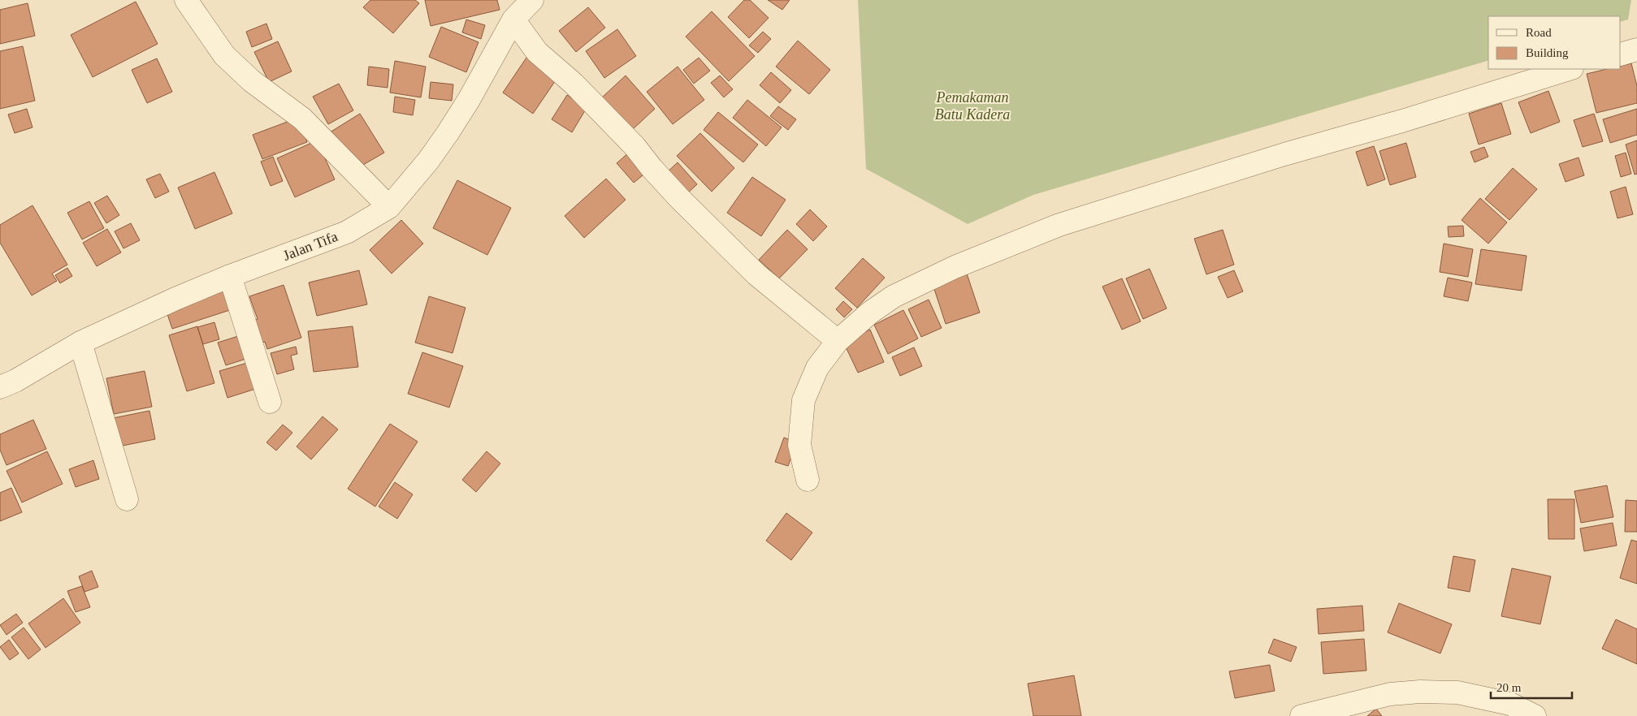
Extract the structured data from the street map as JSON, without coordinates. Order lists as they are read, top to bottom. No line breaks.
{"streets":{"street":["Jalan Tifa"]},"parks":["Pemakaman Batu Kadera"],"legend":["Road","Building"],"scale_bar":"20 m"}
